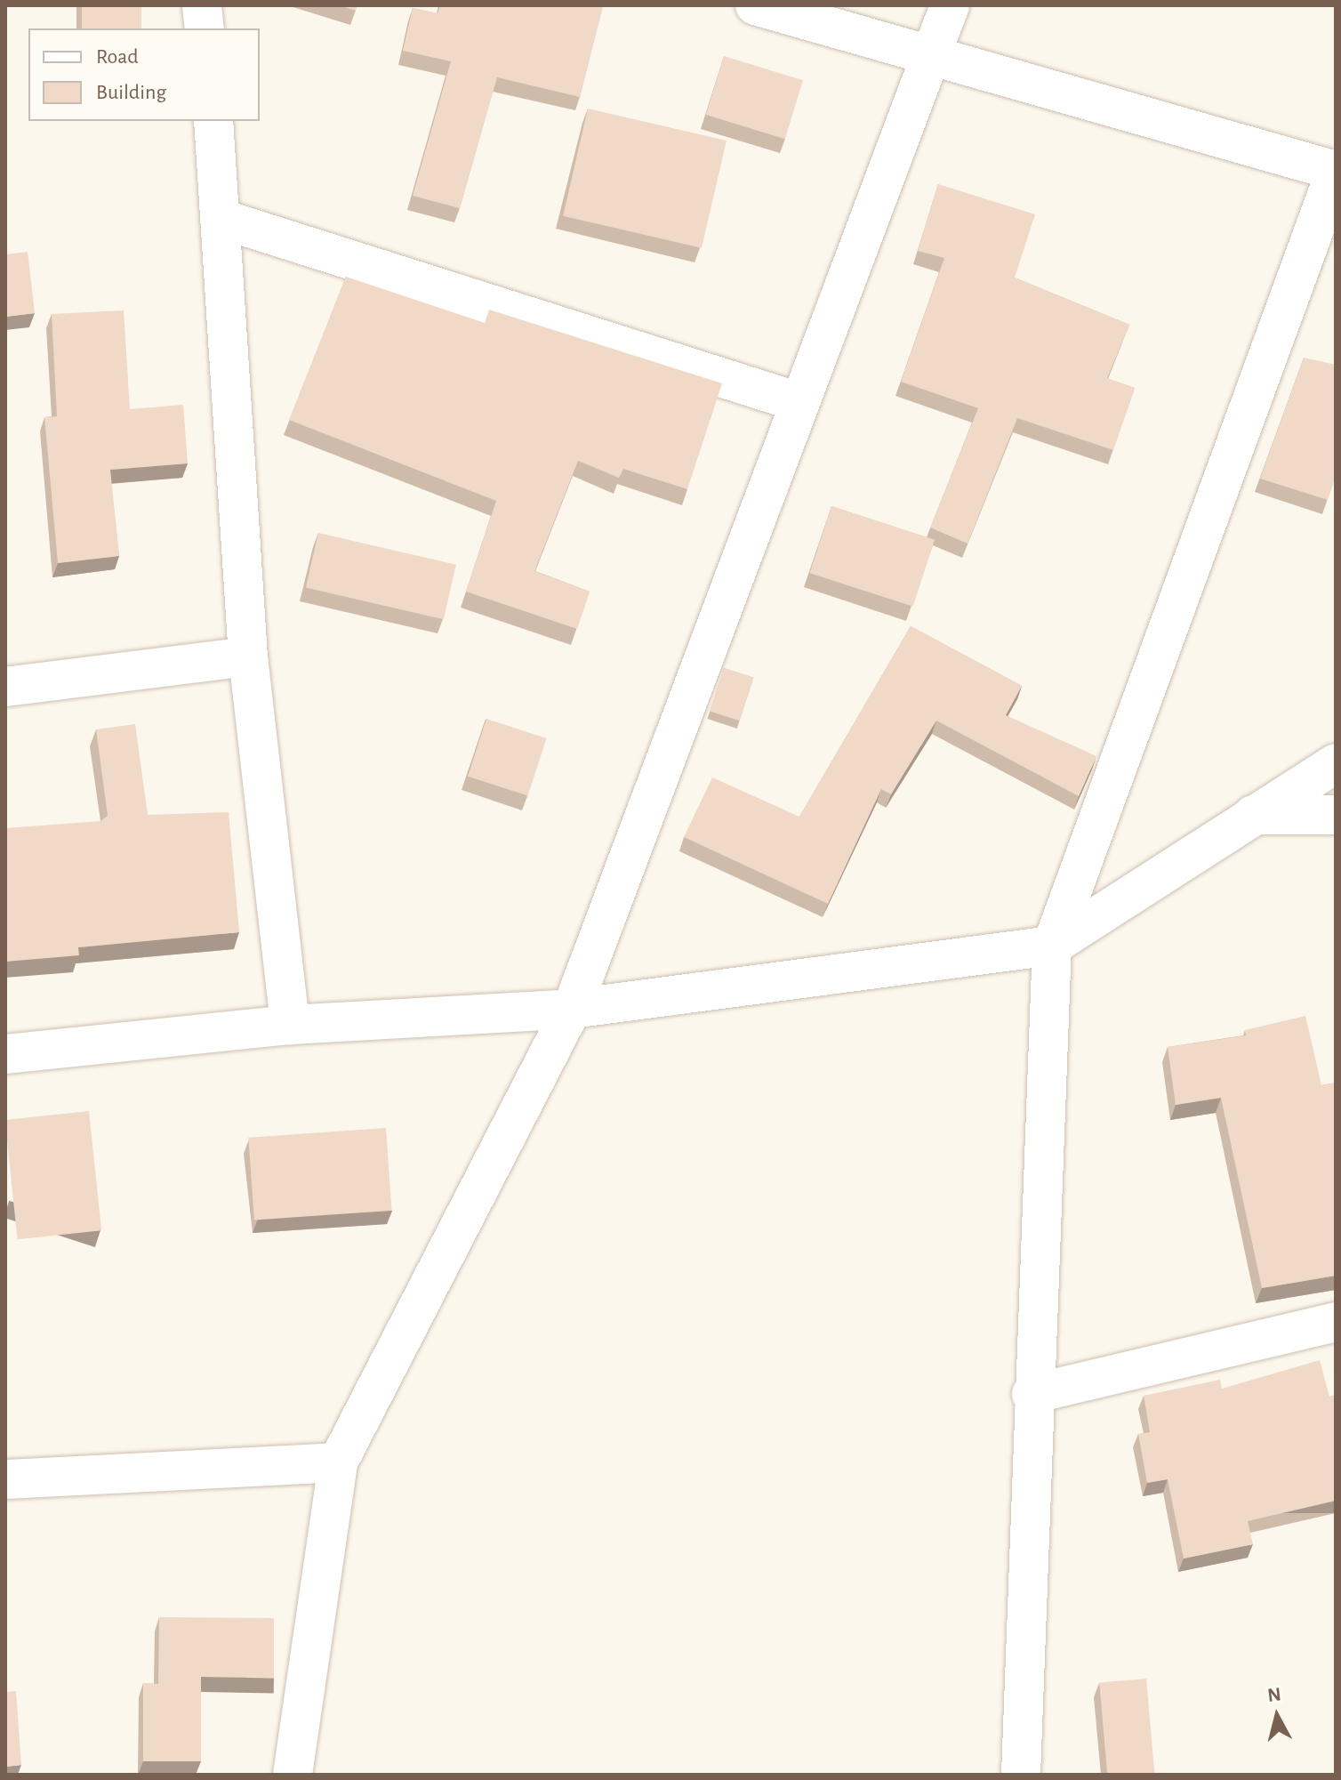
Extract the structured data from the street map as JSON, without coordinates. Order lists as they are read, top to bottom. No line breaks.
{"legend":["Road","Building"],"north":"top"}
